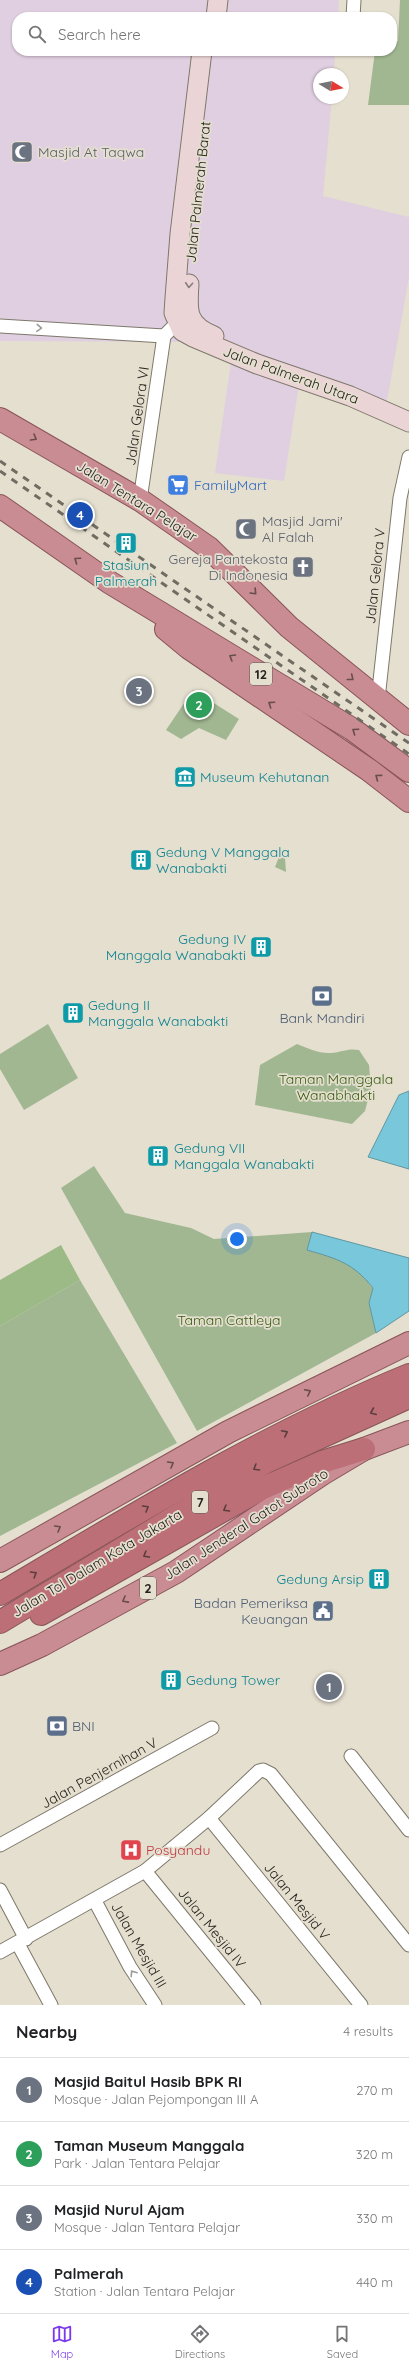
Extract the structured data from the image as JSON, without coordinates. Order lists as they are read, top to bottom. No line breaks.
{"streets":{"highway":["Jalan Tentara Pelajar","12","7","Jalan Jenderal Gatot Subroto","Jalan Tol Dalam Kota Jakarta","2"],"main road":["Jalan Palmerah Barat","Jalan Palmerah Utara"],"street":["Jalan Gelora VI","Jalan Gelora V","Jalan Penjernihan V","Jalan Mesjid V","Jalan Mesjid IV","Jalan Mesjid III"]},"crossings":[["Jalan Palmerah Barat","Jalan Palmerah Utara"],["Jalan Gelora VI","Jalan Tentara Pelajar"],["Jalan Tentara Pelajar","Jalan Gelora V"]],"parks":["Taman Manggala Wanabhakti","Taman Cattleya"],"places":{"mosque":["Masjid At Taqwa","Masjid Jami' Al Falah"],"supermarket":["FamilyMart"],"building":["Stasiun Palmerah","Gedung V Manggala Wanabakti","Gedung IV Manggala Wanabakti","Gedung II Manggala Wanabakti","Gedung VII Manggala Wanabakti","Gedung Arsip","Gedung Tower"],"church":["Gereja Pantekosta Di Indonesia"],"museum":["Museum Kehutanan"],"bank":["Bank Mandiri","BNI"],"public building":["Badan Pemeriksa Keuangan"],"hospital":["Posyandu"]},"north":"right","page":{"search":"Search here","pins":["4","3","2","1"],"heading":["Nearby","4 results"],"list":[{"mark":"1","name":"Masjid Baitul Hasib BPK RI","note":"Mosque · Jalan Pejompongan III A","value":"270 m"},{"mark":"2","name":"Taman Museum Manggala","note":"Park · Jalan Tentara Pelajar","value":"320 m"},{"mark":"3","name":"Masjid Nurul Ajam","note":"Mosque · Jalan Tentara Pelajar","value":"330 m"},{"mark":"4","name":"Palmerah","note":"Station · Jalan Tentara Pelajar","value":"440 m"}],"nav":["Map","Directions","Saved"]}}
